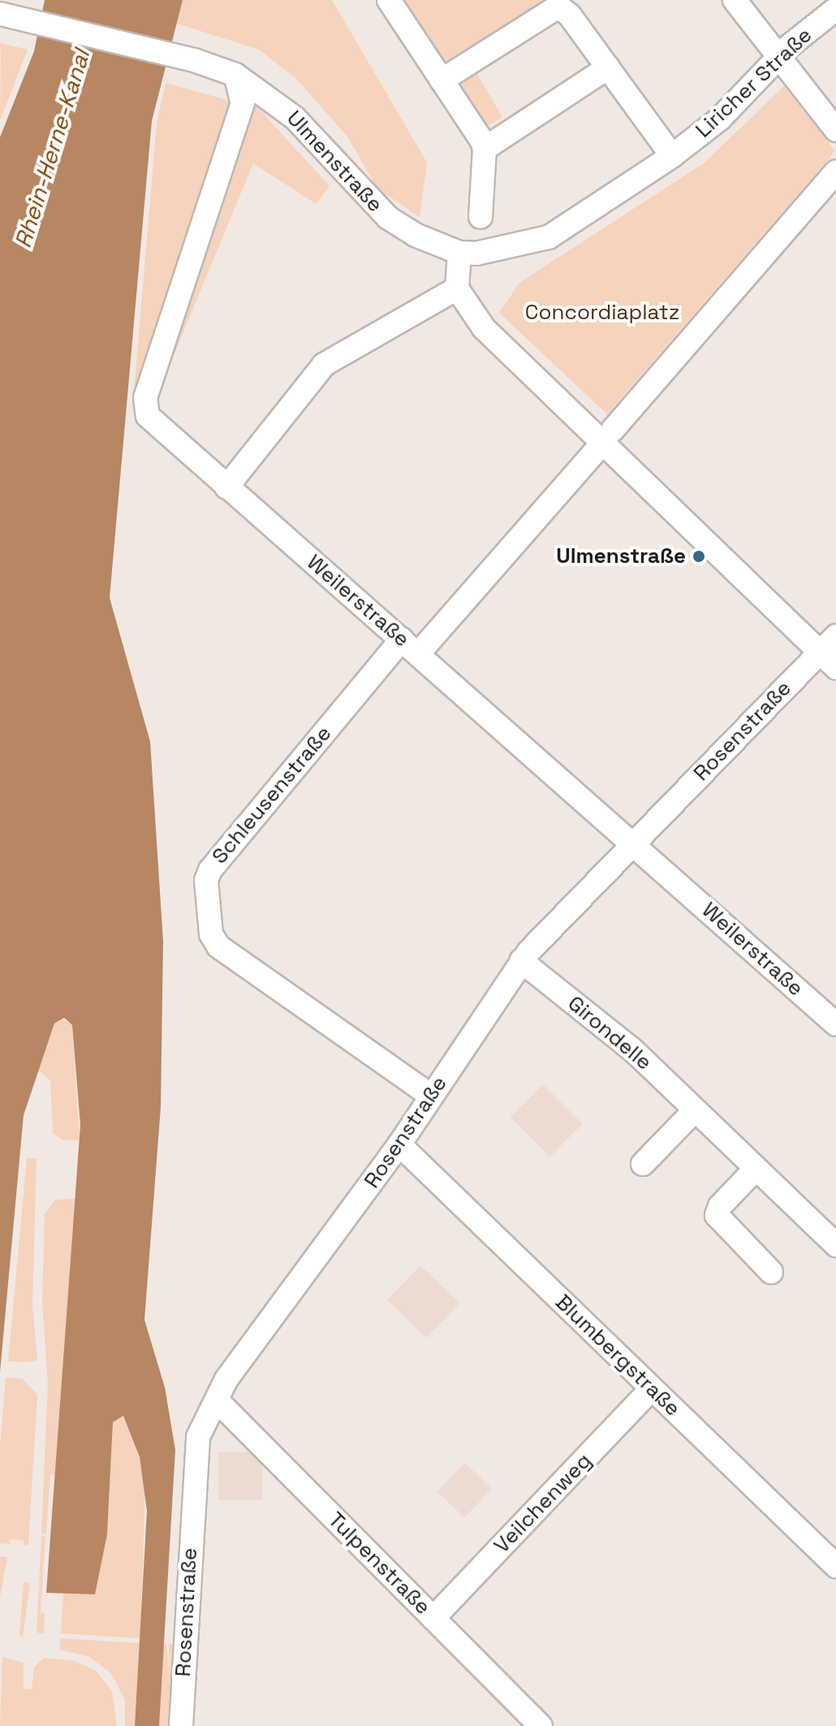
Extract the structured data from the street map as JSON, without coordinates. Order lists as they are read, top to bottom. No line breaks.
{"streets":{"street":["Liricher Straße","Ulmenstraße","Weilerstraße","Rosenstraße","Schleusenstraße","Girondelle","Blumbergstraße","Veilchenweg","Tulpenstraße"]},"crossings":[["Liricher Straße","Ulmenstraße"],["Ulmenstraße","Weilerstraße"],["Weilerstraße","Rosenstraße"],["Weilerstraße","Schleusenstraße"],["Rosenstraße","Schleusenstraße"],["Rosenstraße","Girondelle"],["Rosenstraße","Blumbergstraße"],["Rosenstraße","Tulpenstraße"],["Blumbergstraße","Veilchenweg"],["Veilchenweg","Tulpenstraße"]],"water":["Rhein-Herne-Kanal"],"parks":["Concordiaplatz"],"places":["Ulmenstraße"]}
